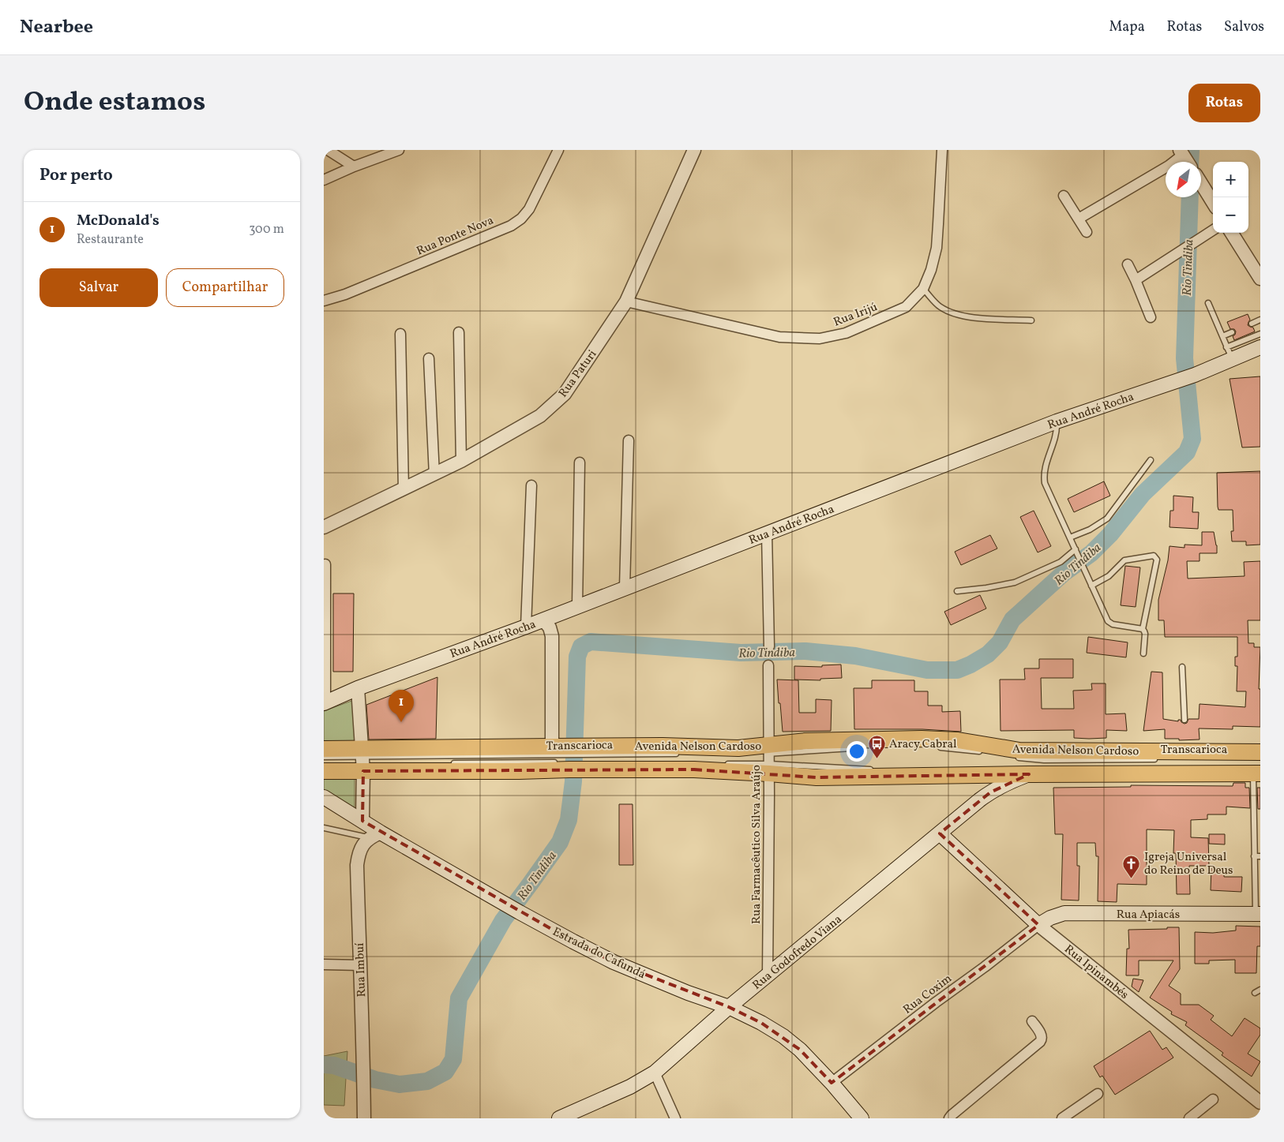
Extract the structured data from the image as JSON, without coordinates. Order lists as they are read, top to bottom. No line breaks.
{"streets":{"main road":["Rua André Rocha","Avenida Nelson Cardoso","Rua Apiacás","Rua Godofredo Viana","Estrada do Cafundá","Rua Ipinambés"],"street":["Rua Ponte Nova","Rua Irijú","Rua Paturi","Rua Farmacêutico Silva Araújo","Rua Imbuí","Rua Coxim"],"lane":["Transcarioca"]},"crossings":[["Rua Irijú","Rua Paturi"],["Transcarioca","Avenida Nelson Cardoso"],["Avenida Nelson Cardoso","Rua Farmacêutico Silva Araújo"],["Avenida Nelson Cardoso","Rua Godofredo Viana"],["Rua Farmacêutico Silva Araújo","Rua Godofredo Viana"],["Rua Apiacás","Rua Ipinambés"],["Rua Apiacás","Rua Coxim"],["Rua Godofredo Viana","Estrada do Cafundá"],["Rua Godofredo Viana","Rua Ipinambés"],["Estrada do Cafundá","Rua Imbuí"],["Estrada do Cafundá","Rua Coxim"],["Rua Ipinambés","Rua Coxim"]],"water":["Rio Tindiba"],"places":{"bus stop":["Aracy Cabral"],"church":["Igreja Universal do Reino de Deus"]},"north":"bottom left","page":{"header":"Nearbee","nav":["Mapa","Rotas","Salvos"],"title":"Onde estamos","buttons":["Rotas",["Salvar","Compartilhar"]],"heading":"Por perto","map_buttons":["+","−"],"list":[{"mark":"1","name":"McDonald's","note":"Restaurante","value":"300 m"}],"pins":"1"}}
